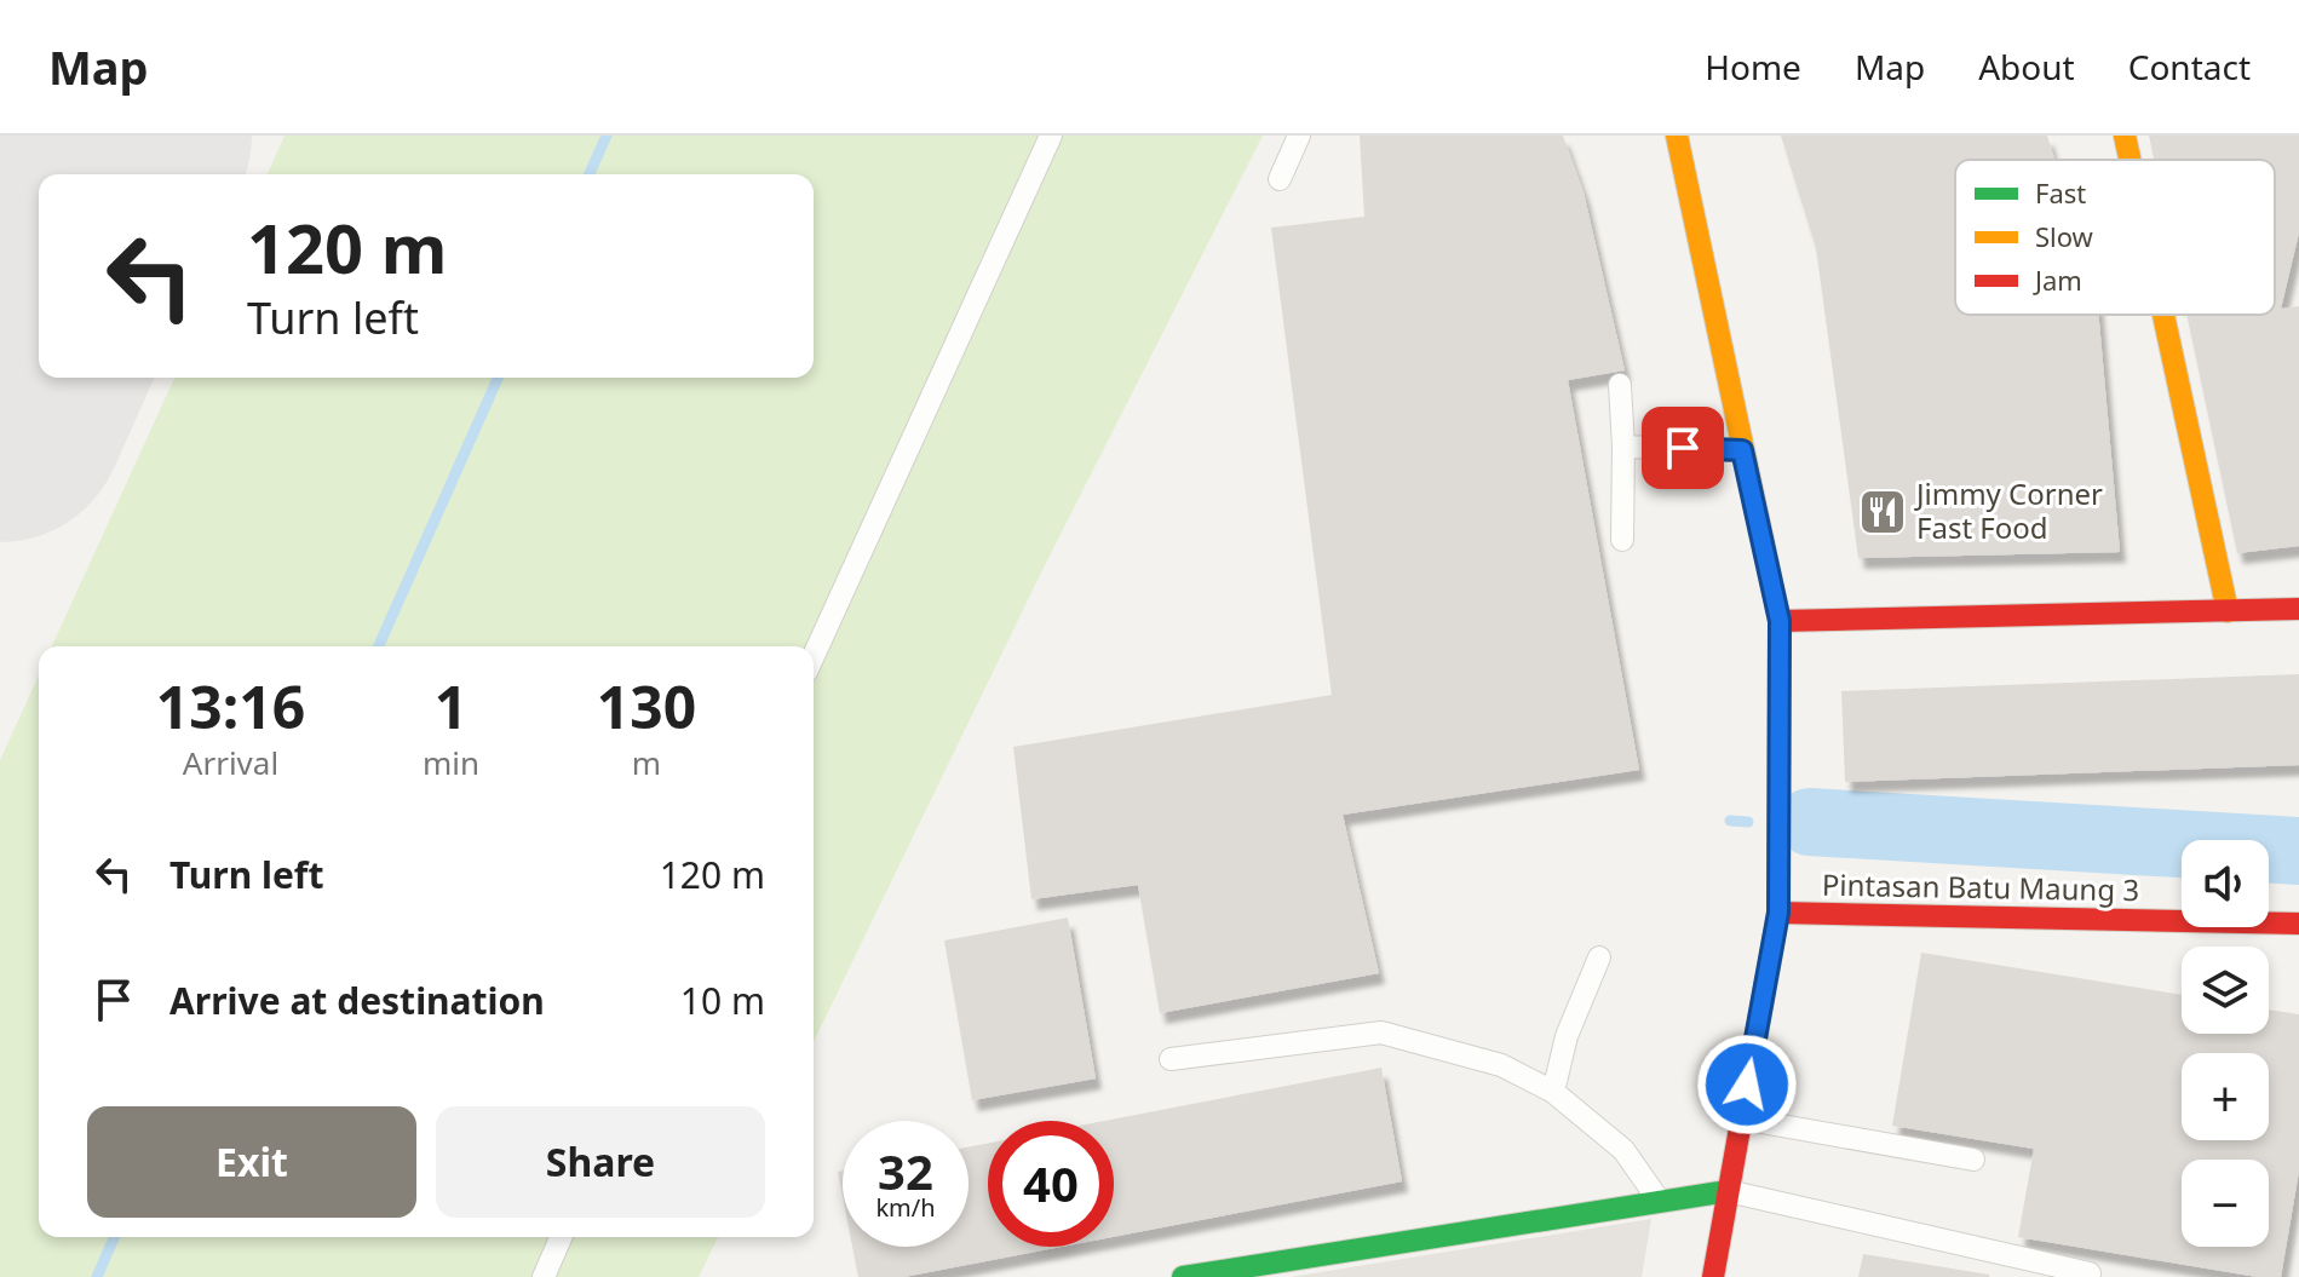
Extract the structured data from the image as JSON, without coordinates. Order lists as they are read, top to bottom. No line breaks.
{"streets":{"street":["Pintasan Batu Maung 3"]},"places":{"restaurant":["Jimmy Corner Fast Food"]},"legend":["Fast","Slow","Jam"],"page":{"header":"Map","nav":["Home","Map","About","Contact"],"turn":["120 m","Turn left"],"eta":["13:16","Arrival","1","min","130","m"],"list":[{"name":"Turn left","value":"120 m"},{"name":"Arrive at destination","value":"10 m"}],"map_buttons":["+","−"],"buttons":["Exit","Share"],"speed":"32 km/h","limit":"40"}}
